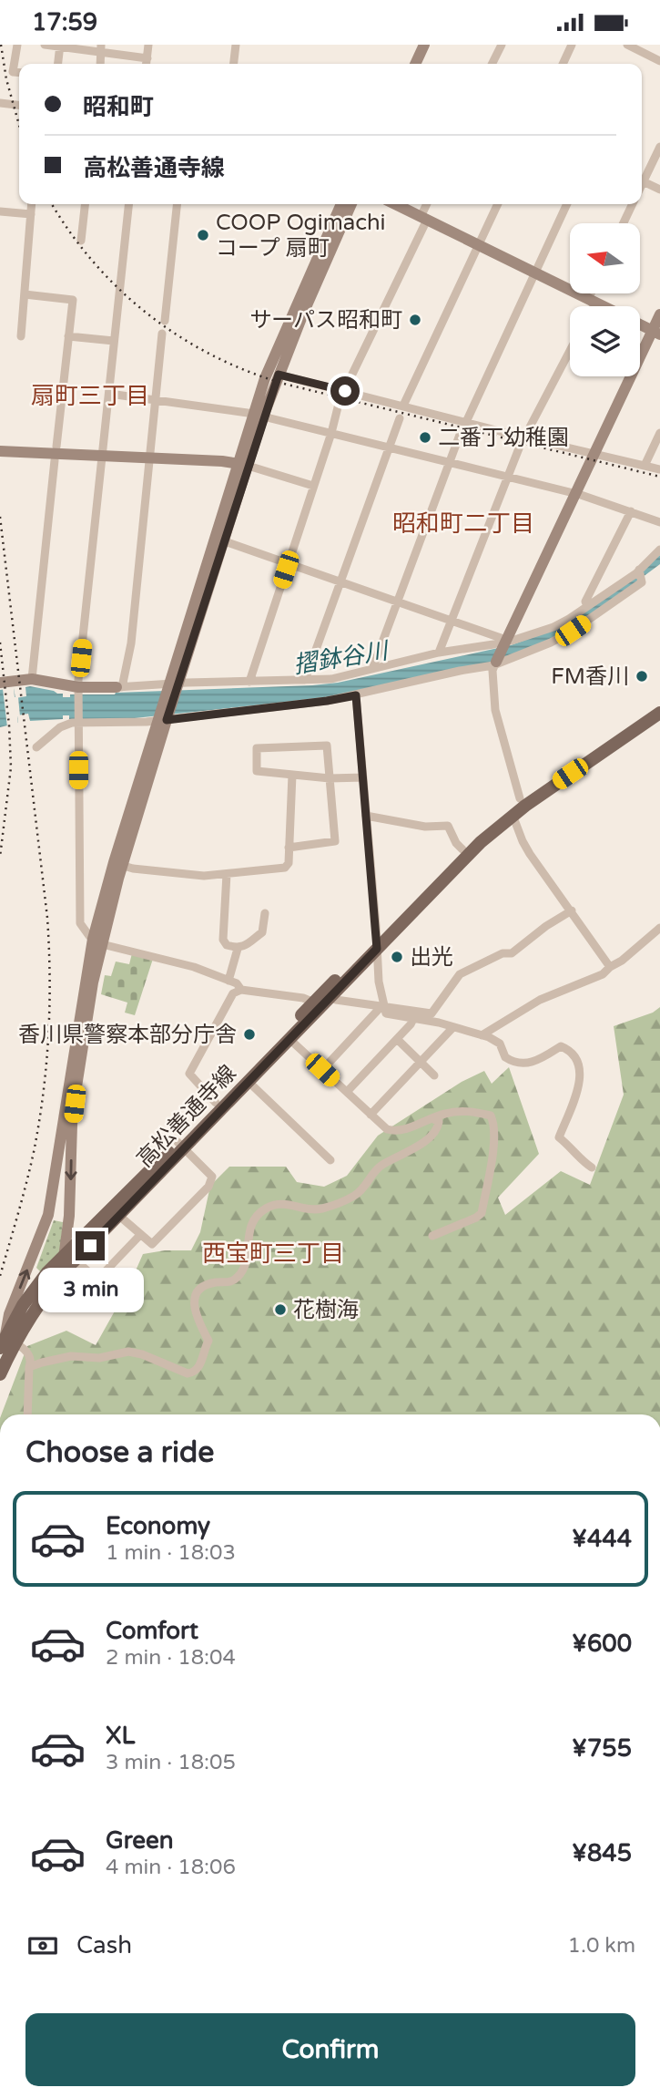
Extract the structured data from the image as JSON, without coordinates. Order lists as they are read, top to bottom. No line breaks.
{"streets":{"main road":["高松善通寺線"]},"districts":["扇町三丁目","昭和町二丁目","西宝町三丁目"],"water":["摺鉢谷川"],"places":["COOP Ogimachi コープ 扇町","サーパス昭和町","二番丁幼稚園","FM香川","出光","香川県警察本部分庁舎","花樹海"],"north":"left","page":{"status":"17:59","banner":["昭和町","高松善通寺線"],"bubble":"3 min","heading":"Choose a ride","list":[{"name":"Economy","note":"1 min · 18:03","value":"¥444"},{"name":"Comfort","note":"2 min · 18:04","value":"¥600"},{"name":"XL","note":"3 min · 18:05","value":"¥755"},{"name":"Green","note":"4 min · 18:06","value":"¥845"}],"pay":["Cash","1.0 km"],"buttons":"Confirm"}}
